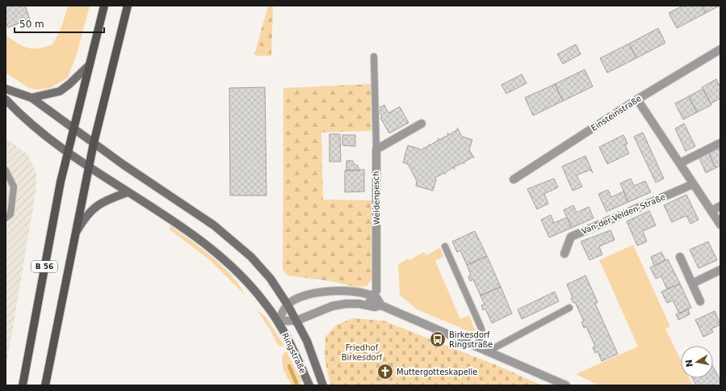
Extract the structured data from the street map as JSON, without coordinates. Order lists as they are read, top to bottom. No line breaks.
{"streets":{"main road":["B 56","Ringstraße"],"street":["Einsteinstraße","Weidenpesch","Van-der-Velden-Straße"]},"crossings":[["B 56","Ringstraße"]],"parks":["Friedhof Birkesdorf"],"places":{"bus stop":["Birkesdorf Ringstraße"],"church":["Muttergotteskapelle"]},"scale_bar":"50 m","north":"left"}
